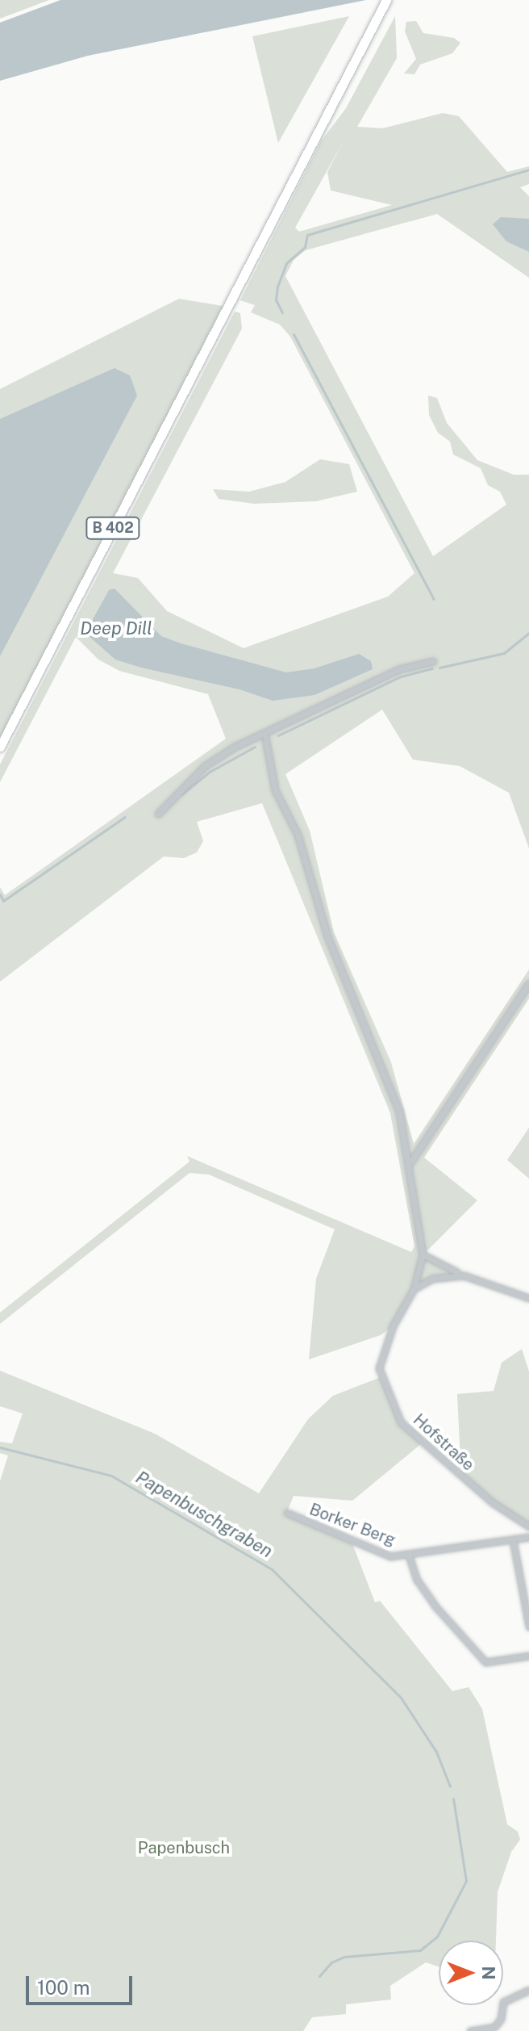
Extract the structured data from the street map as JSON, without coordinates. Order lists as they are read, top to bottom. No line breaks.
{"streets":{"main road":["B 402"],"street":["Hofstraße","Borker Berg"]},"water":["Deep Dill","Papenbuschgraben"],"parks":["Papenbusch"],"scale_bar":"100 m","north":"right"}
